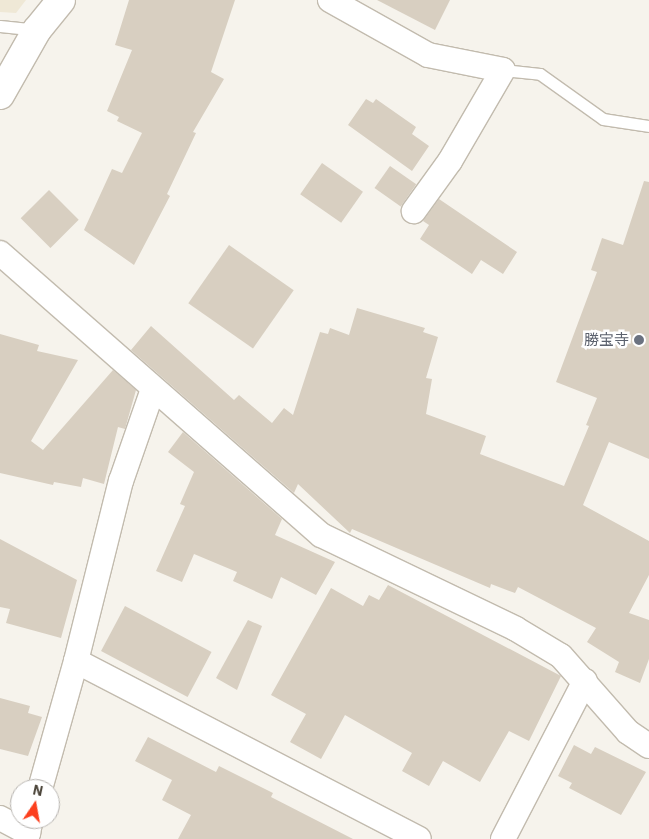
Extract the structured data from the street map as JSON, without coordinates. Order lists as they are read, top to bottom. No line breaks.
{"places":["勝宝寺"],"north":"top"}
